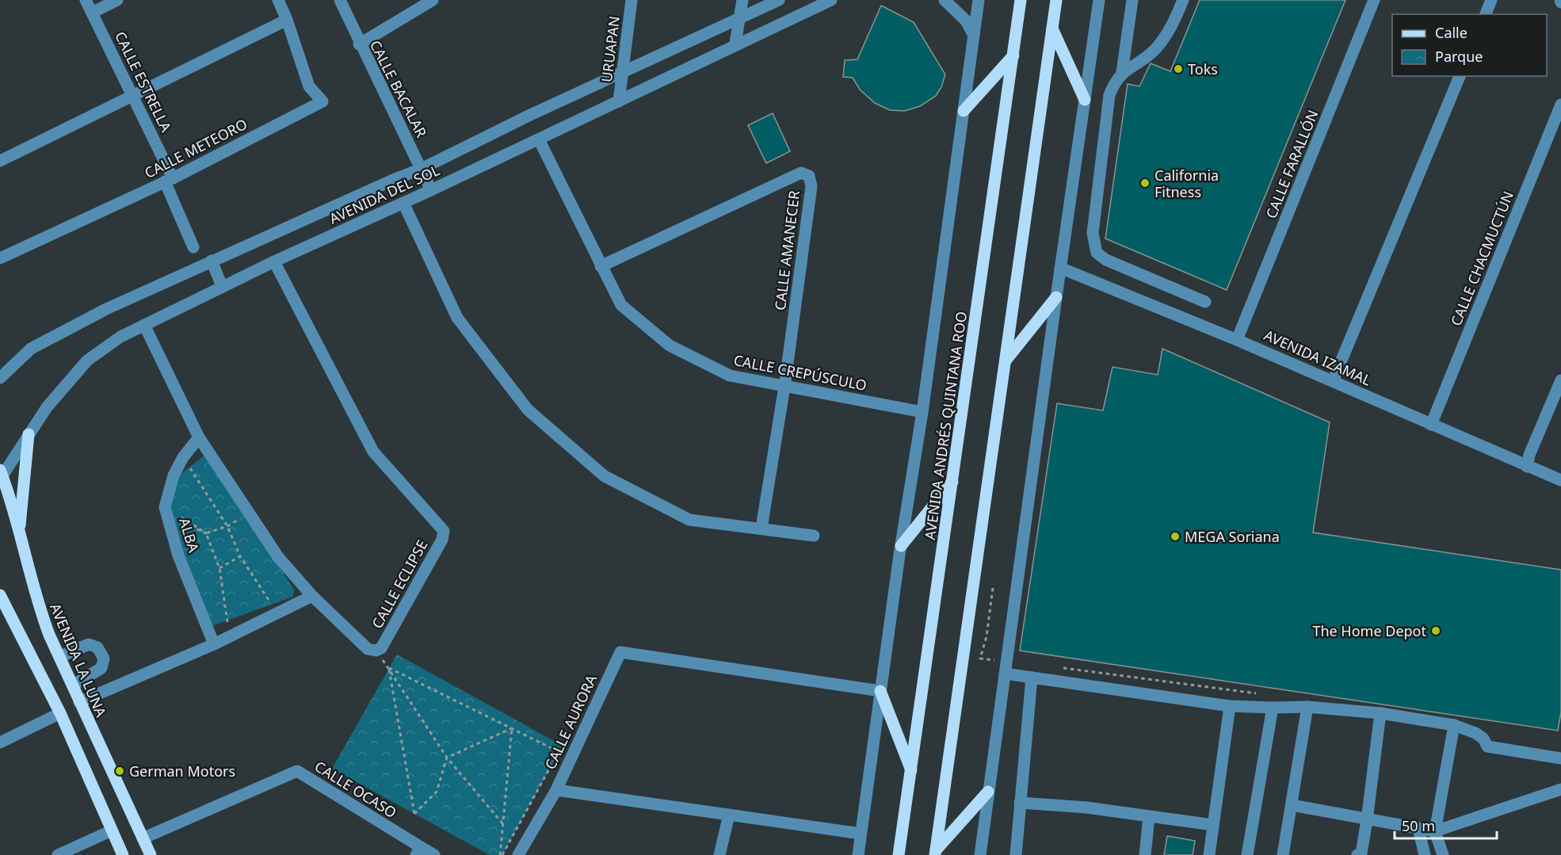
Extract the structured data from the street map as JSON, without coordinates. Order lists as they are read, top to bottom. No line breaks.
{"streets":{"main road":["AVENIDA ANDRÉS QUINTANA ROO","AVENIDA LA LUNA"],"street":["URUAPAN","CALLE ESTRELLA","CALLE BACALAR","CALLE METEORO","CALLE FARALLÓN","AVENIDA DEL SOL","CALLE AMANECER","CALLE CHACMUCTÚN","AVENIDA IZAMAL","CALLE CREPÚSCULO","ALBA","CALLE ECLIPSE","CALLE AURORA","CALLE OCASO"]},"crossings":[["URUAPAN","AVENIDA DEL SOL"],["CALLE ESTRELLA","CALLE METEORO"],["CALLE BACALAR","AVENIDA DEL SOL"],["CALLE FARALLÓN","AVENIDA IZAMAL"],["AVENIDA DEL SOL","CALLE CREPÚSCULO"],["AVENIDA DEL SOL","CALLE ECLIPSE"],["AVENIDA DEL SOL","AVENIDA LA LUNA"],["CALLE AMANECER","CALLE CREPÚSCULO"],["CALLE CHACMUCTÚN","AVENIDA IZAMAL"],["CALLE CREPÚSCULO","AVENIDA ANDRÉS QUINTANA ROO"],["AVENIDA ANDRÉS QUINTANA ROO","CALLE AURORA"],["ALBA","CALLE ECLIPSE"],["AVENIDA LA LUNA","CALLE OCASO"]],"places":["Toks","California Fitness","MEGA Soriana","The Home Depot","German Motors"],"legend":["Calle","Parque"],"scale_bar":"50 m"}
